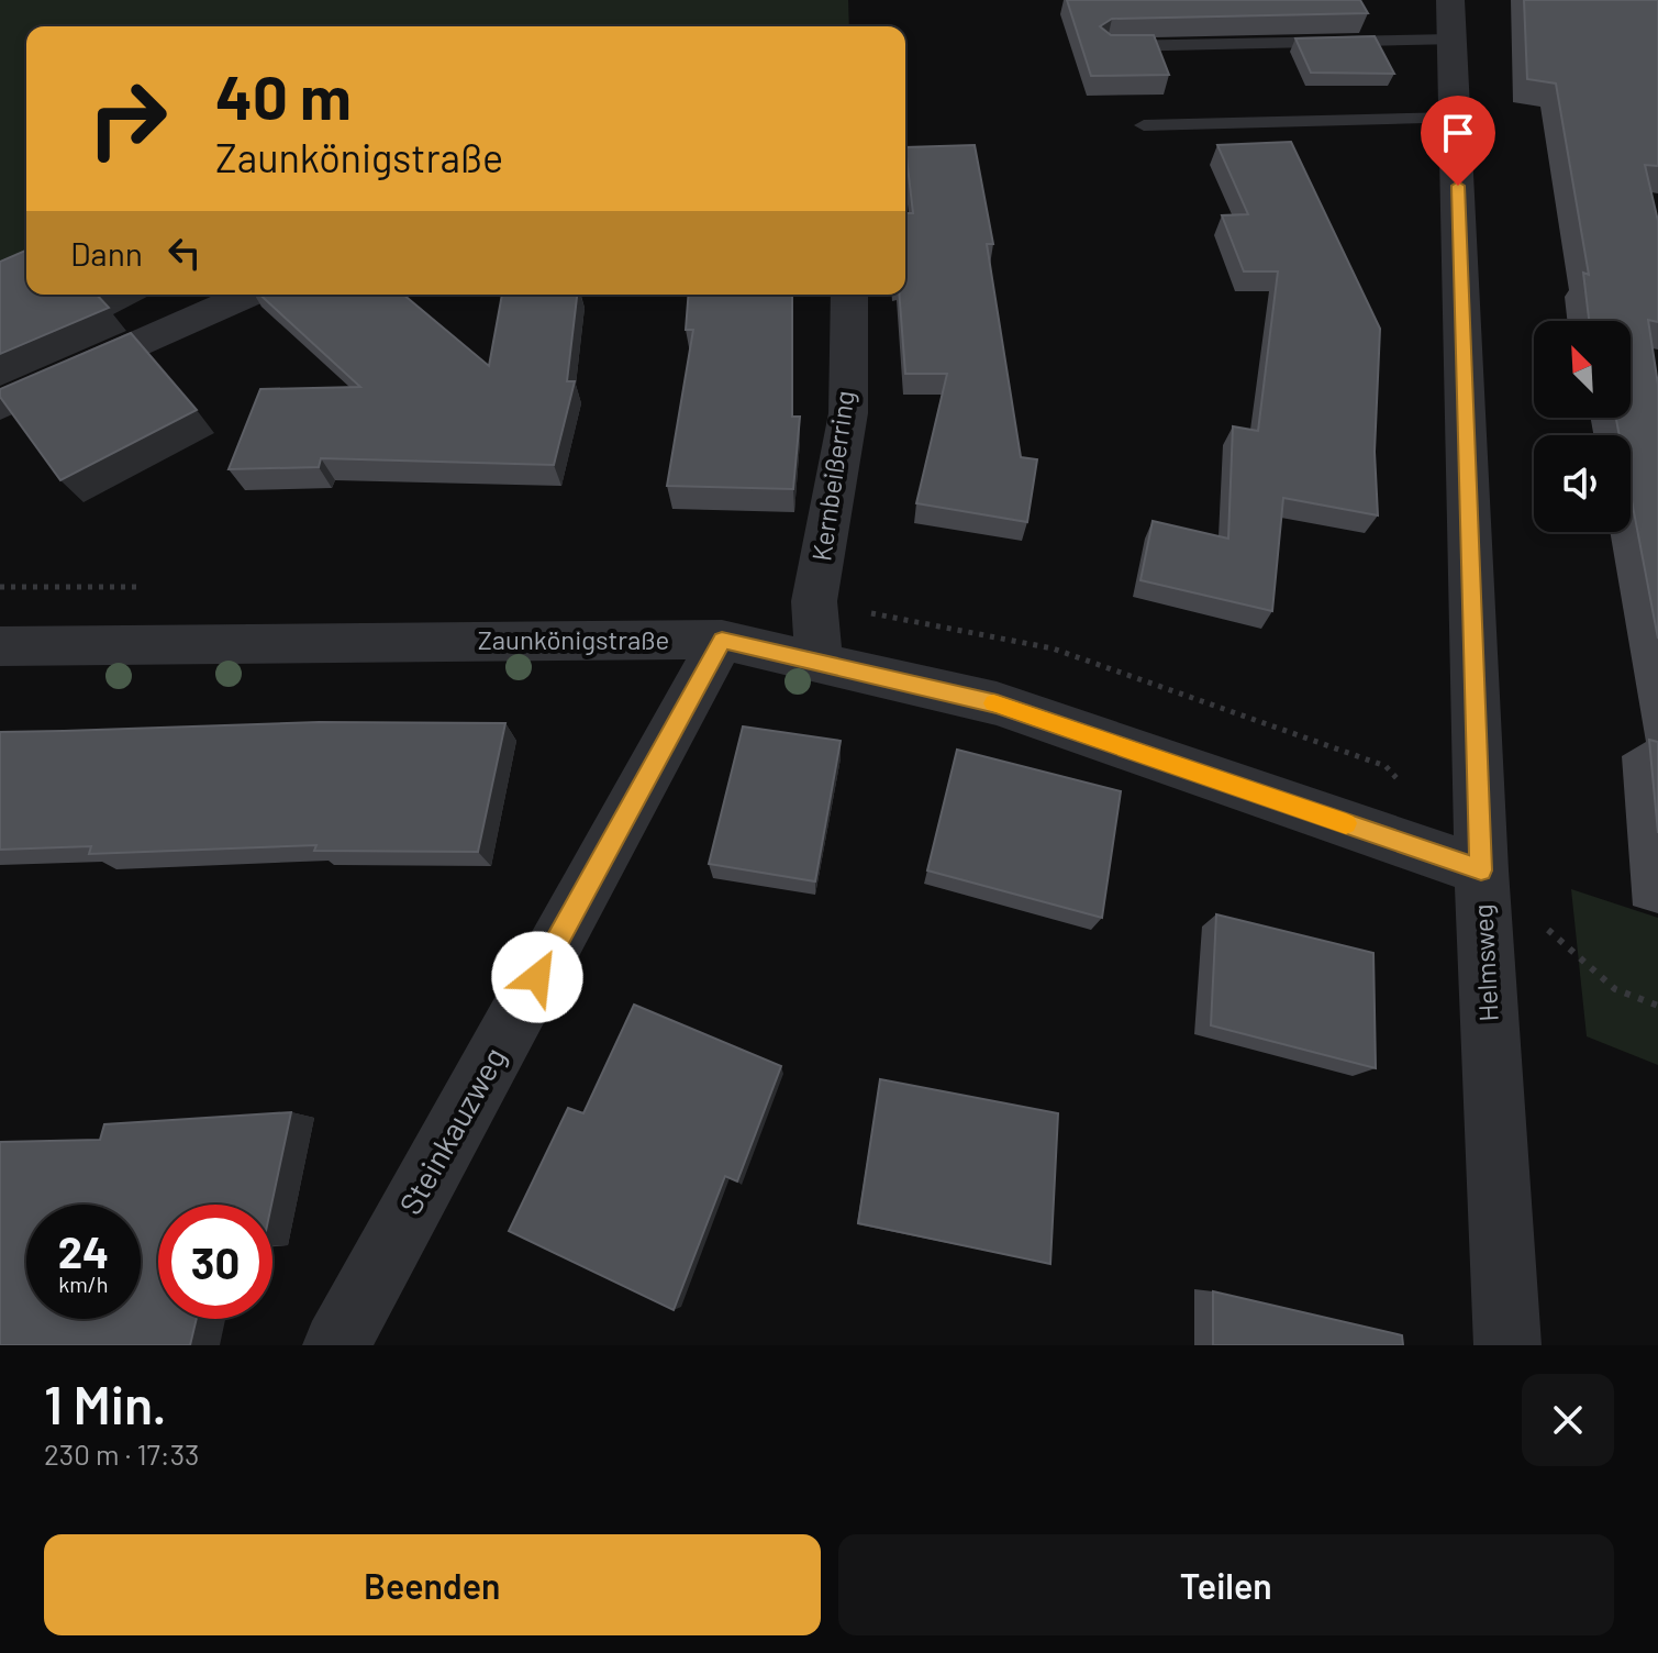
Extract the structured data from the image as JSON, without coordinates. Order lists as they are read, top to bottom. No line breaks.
{"streets":{"street":["Kernbeißerring","Zaunkönigstraße","Helmsweg","Steinkauzweg"]},"crossings":[["Kernbeißerring","Zaunkönigstraße"],["Zaunkönigstraße","Helmsweg"],["Zaunkönigstraße","Steinkauzweg"]],"north":"top left","page":{"turn":["40 m","Zaunkönigstraße"],"then":"Dann","speed":"24 km/h","limit":"30","heading":["1 Min.","230 m · 17:33"],"buttons":["Beenden","Teilen"]}}
